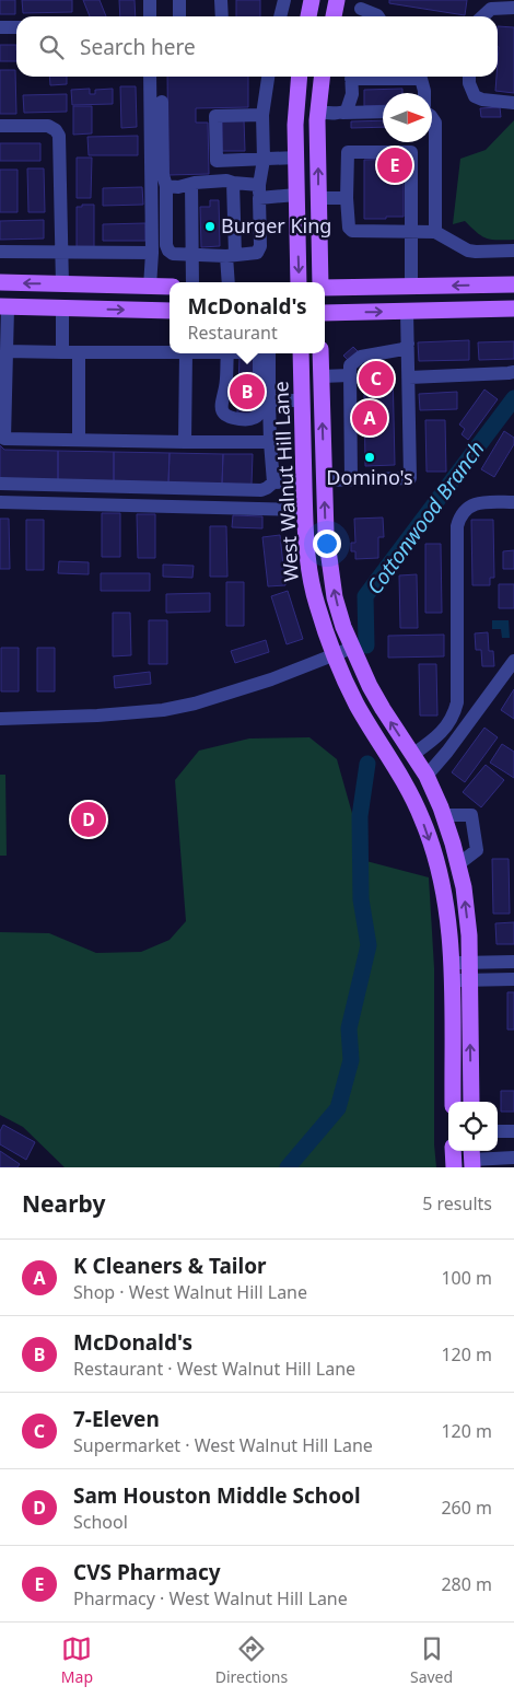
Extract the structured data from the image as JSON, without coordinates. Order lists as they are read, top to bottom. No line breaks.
{"streets":{"main road":["West Walnut Hill Lane"]},"water":["Cottonwood Branch"],"places":["Burger King","Domino's"],"north":"right","page":{"search":"Search here","pins":["E","C","B","A","D"],"popup":["McDonald's","Restaurant"],"heading":["Nearby","5 results"],"list":[{"mark":"A","name":"K Cleaners & Tailor","note":"Shop · West Walnut Hill Lane","value":"100 m"},{"mark":"B","name":"McDonald's","note":"Restaurant · West Walnut Hill Lane","value":"120 m"},{"mark":"C","name":"7-Eleven","note":"Supermarket · West Walnut Hill Lane","value":"120 m"},{"mark":"D","name":"Sam Houston Middle School","note":"School","value":"260 m"},{"mark":"E","name":"CVS Pharmacy","note":"Pharmacy · West Walnut Hill Lane","value":"280 m"}],"nav":["Map","Directions","Saved"]}}
